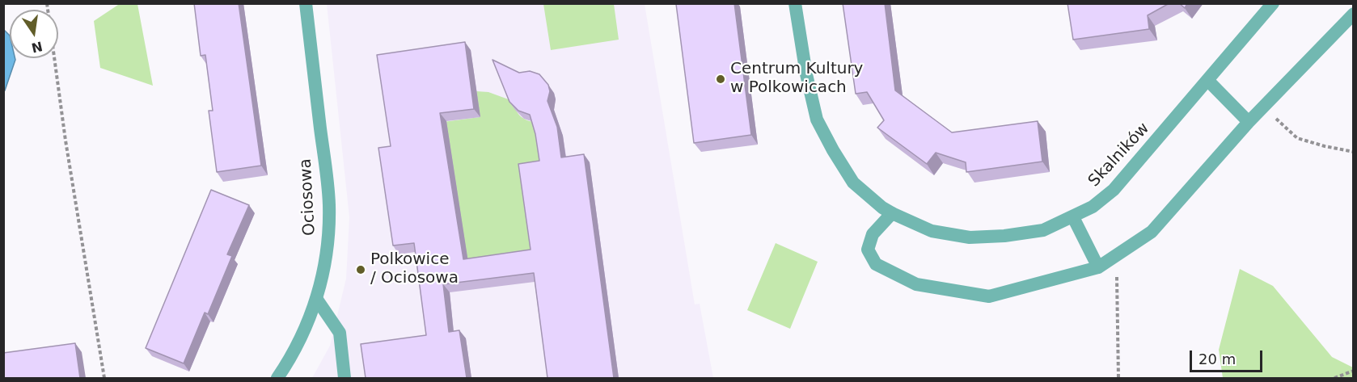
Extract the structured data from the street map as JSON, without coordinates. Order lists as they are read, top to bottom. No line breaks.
{"streets":{"street":["Skalników","Ociosowa"]},"places":["Centrum Kultury w Polkowicach","Polkowice / Ociosowa"],"scale_bar":"20 m","north":"bottom"}
